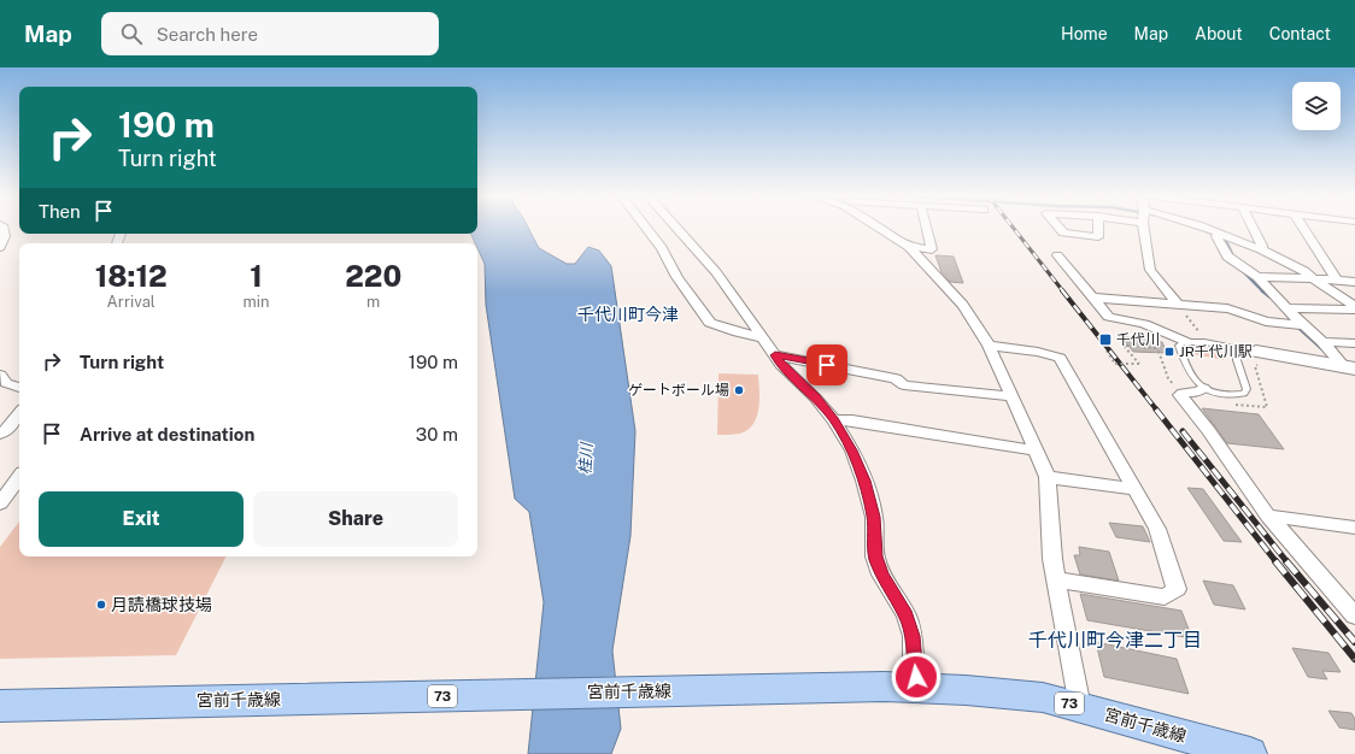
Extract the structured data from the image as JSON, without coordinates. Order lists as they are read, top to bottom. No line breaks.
{"streets":{"main road":["宮前千歳線","73"]},"districts":["千代川町今津","千代川町今津二丁目"],"water":["桂川"],"places":{"transit":["千代川","JR千代川駅"],"other":["ゲートボール場","月読橋球技場"]},"page":{"header":"Map","search":"Search here","nav":["Home","Map","About","Contact"],"turn":["190 m","Turn right"],"then":"Then","eta":["18:12","Arrival","1","min","220","m"],"list":[{"name":"Turn right","value":"190 m"},{"name":"Arrive at destination","value":"30 m"}],"buttons":["Exit","Share"]}}
